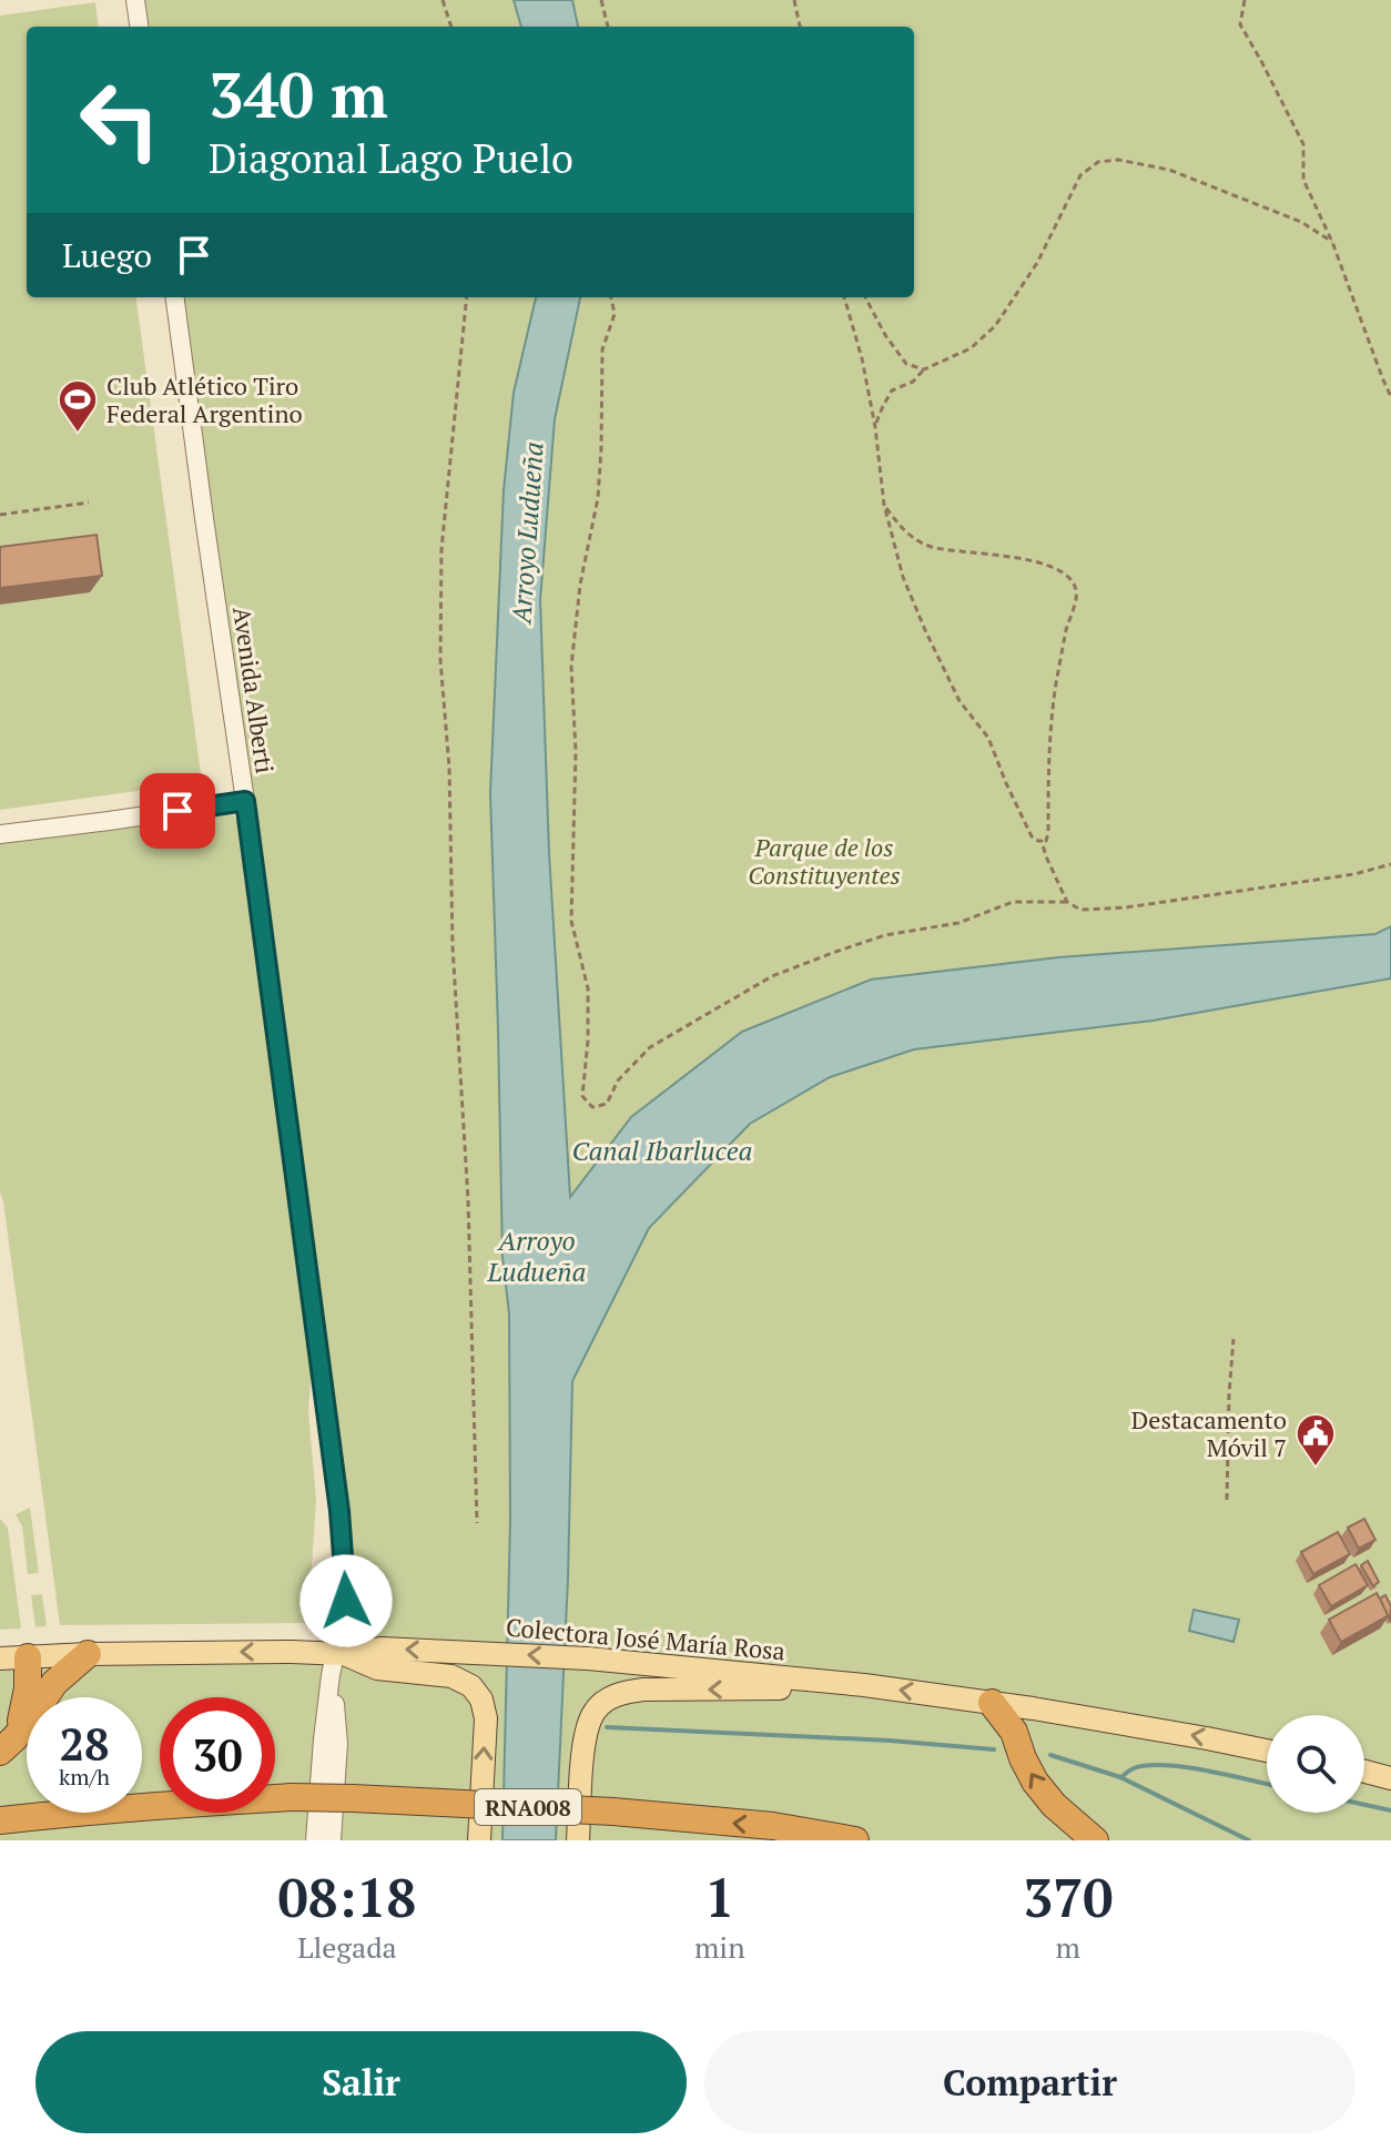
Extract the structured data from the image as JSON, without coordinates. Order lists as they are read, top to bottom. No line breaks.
{"streets":{"highway":["RNA008"],"main road":["Colectora José María Rosa"],"street":["Avenida Alberti"]},"crossings":[["Avenida Alberti","Colectora José María Rosa"]],"one_way":["Colectora José María Rosa"],"water":["Arroyo Ludueña","Canal Ibarlucea"],"parks":["Parque de los Constituyentes"],"places":{"sports":["Club Atlético Tiro Federal Argentino"],"public building":["Destacamento Móvil 7"]},"page":{"turn":["340 m","Diagonal Lago Puelo"],"then":"Luego","speed":"28 km/h","limit":"30","eta":["08:18","Llegada","1","min","370","m"],"buttons":["Salir","Compartir"]}}
